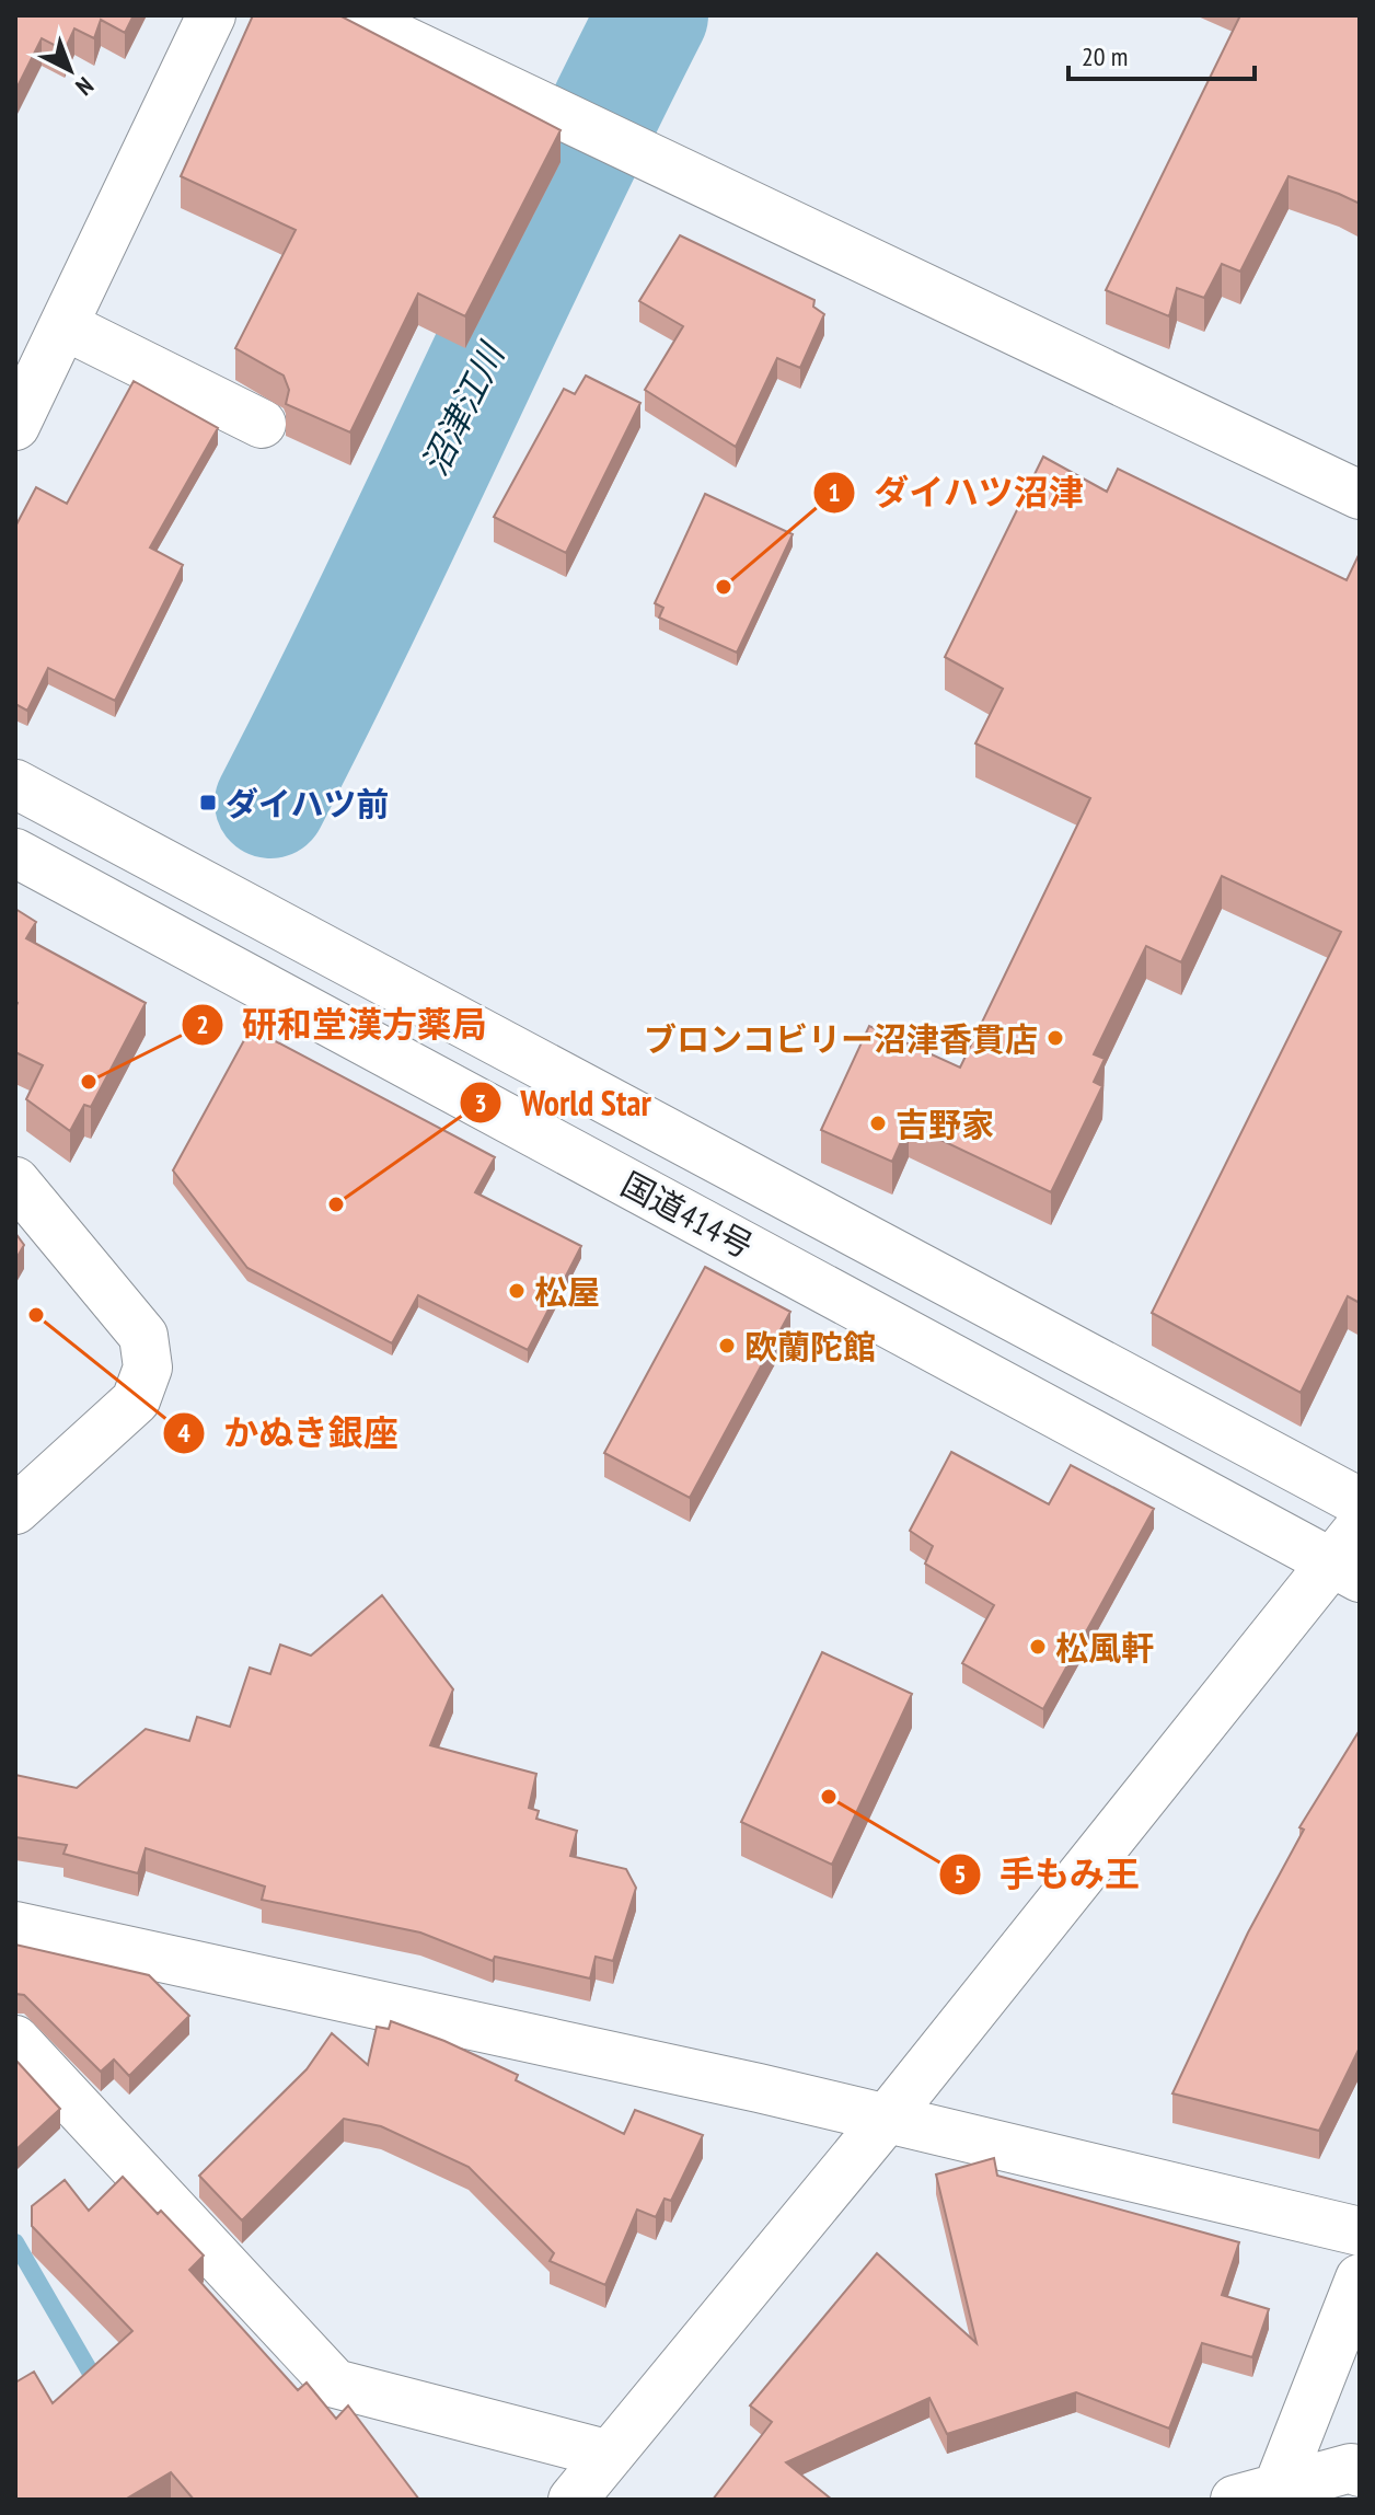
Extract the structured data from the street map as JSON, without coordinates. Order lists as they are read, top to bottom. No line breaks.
{"streets":{"main road":["国道414号"]},"water":["沼津江川"],"places":{"other":["ダイハツ沼津","ブロンコビリー沼津香貫店","研和堂漢方薬局","吉野家","World Star","松屋","かぬき銀座","欧蘭陀館","松風軒","手もみ王"],"transit":["ダイハツ前"]},"scale_bar":"20 m","north":"bottom right"}
